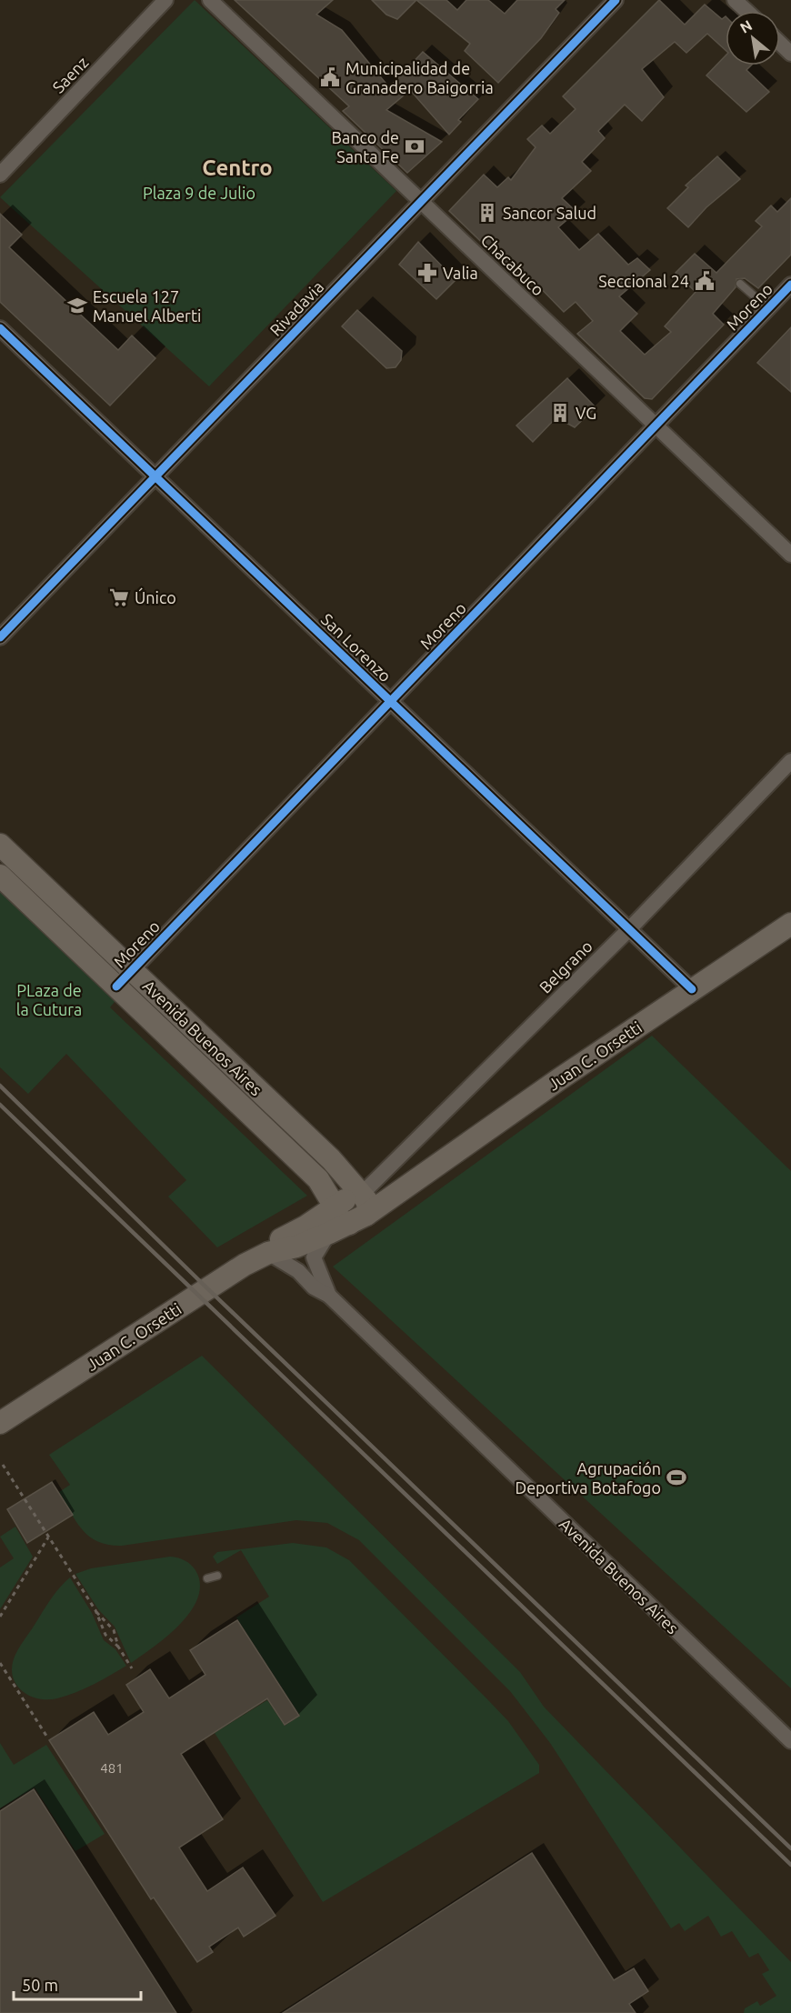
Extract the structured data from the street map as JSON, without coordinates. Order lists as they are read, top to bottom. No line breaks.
{"streets":{"main road":["Avenida Buenos Aires","Juan C. Orsetti"],"street":["Saenz","Chacabuco","Moreno","Rivadavia","San Lorenzo","Belgrano"]},"crossings":[["Chacabuco","Moreno"],["Chacabuco","Rivadavia"],["Moreno","San Lorenzo"],["Moreno","Avenida Buenos Aires"],["Rivadavia","San Lorenzo"],["San Lorenzo","Belgrano"],["San Lorenzo","Juan C. Orsetti"],["Belgrano","Avenida Buenos Aires"],["Belgrano","Juan C. Orsetti"],["Avenida Buenos Aires","Juan C. Orsetti"]],"districts":["Centro"],"parks":["Plaza 9 de Julio","PLaza de la Cutura"],"places":{"public building":["Municipalidad de Granadero Baigorria","Seccional 24"],"bank":["Banco de Santa Fe"],"building":["Sancor Salud","VG"],"pharmacy":["Valia"],"school or university":["Escuela 127 Manuel Alberti"],"supermarket":["Único"],"sports":["Agrupación Deportiva Botafogo"]},"house_numbers":["481"],"scale_bar":"50 m","north":"top left"}
